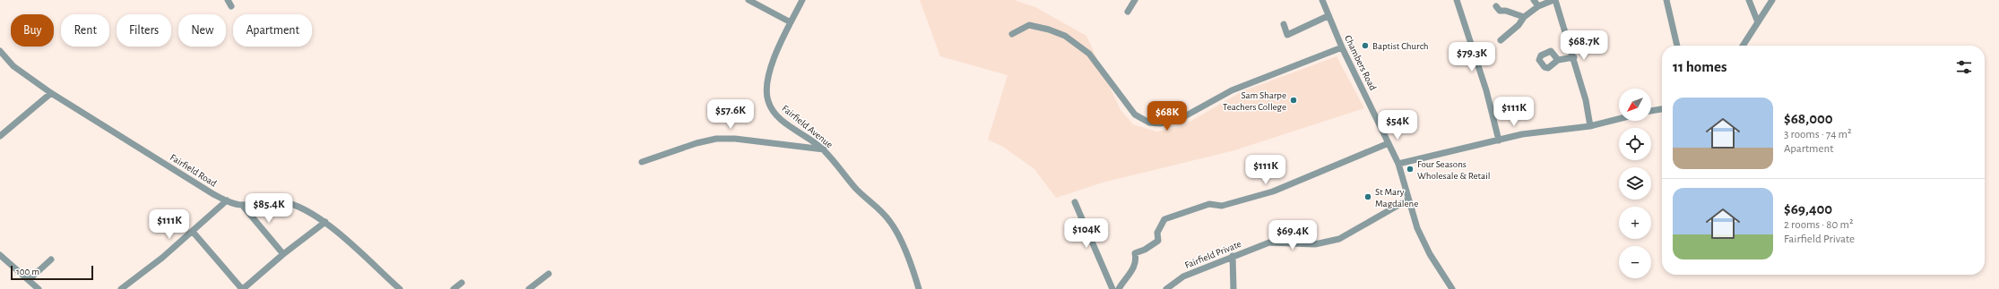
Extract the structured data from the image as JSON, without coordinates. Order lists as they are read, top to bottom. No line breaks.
{"streets":{"street":["Chambers Road","Fairfield Avenue","Fairfield Road","Fairfield Private"]},"crossings":[["Chambers Road","Fairfield Private"]],"places":["Baptist Church","Sam Sharpe Teachers College","Four Seasons Wholesale & Retail","St Mary Magdalene"],"scale_bar":"100 m","north":"bottom left","page":{"chip":["Buy","Rent","Filters","New","Apartment"],"price":["$68.7K","$79.3K","$111K","$57.6K","$68K","$54K","$111K","$85.4K","$111K","$104K","$69.4K"],"heading":"11 homes","map_buttons":["+","−"],"list":[{"name":"$68,000","note":"3 rooms · 74 m² · Apartment"},{"name":"$69,400","note":"2 rooms · 80 m² · Fairfield Private"}],"scale":"100 m"}}
